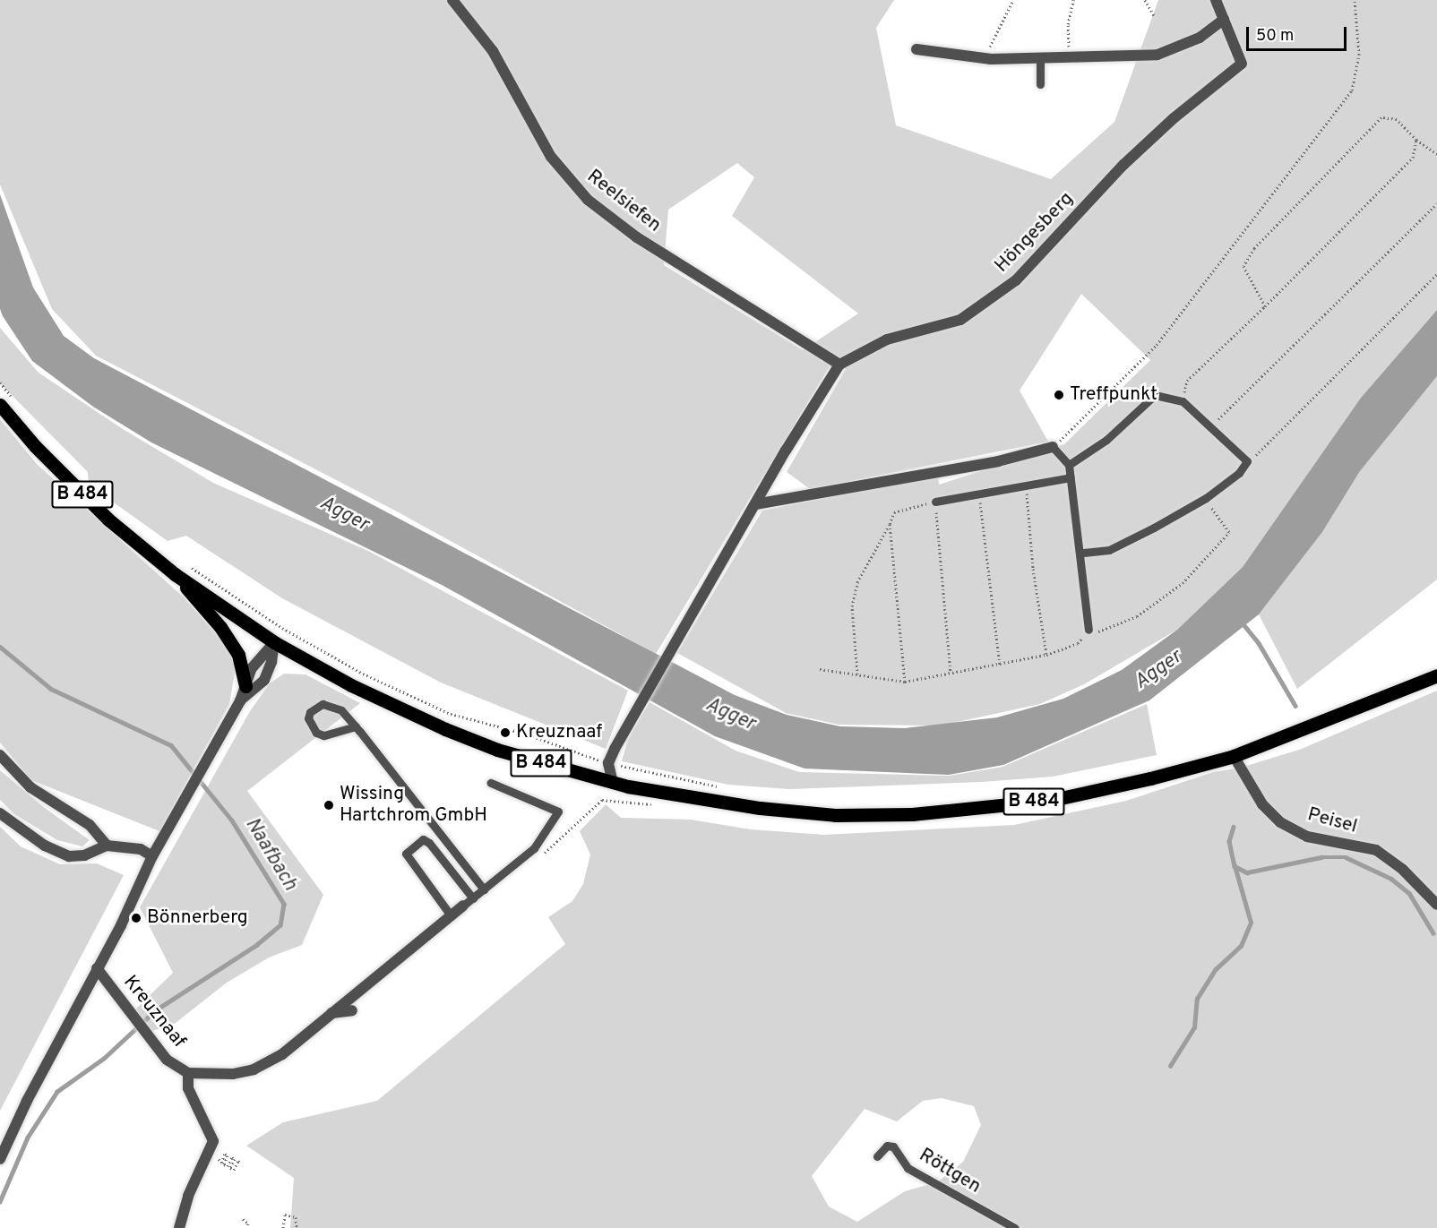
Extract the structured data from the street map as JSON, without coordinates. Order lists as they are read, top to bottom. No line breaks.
{"streets":{"main road":["B 484"],"street":["Reelsiefen","Höngesberg","Peisel","Kreuznaaf"],"lane":["Röttgen"]},"crossings":[["Reelsiefen","Höngesberg"],["B 484","Peisel"]],"water":["Agger","Naafbach"],"places":["Treffpunkt","Kreuznaaf","Wissing Hartchrom GmbH","Bönnerberg"],"scale_bar":"50 m"}
